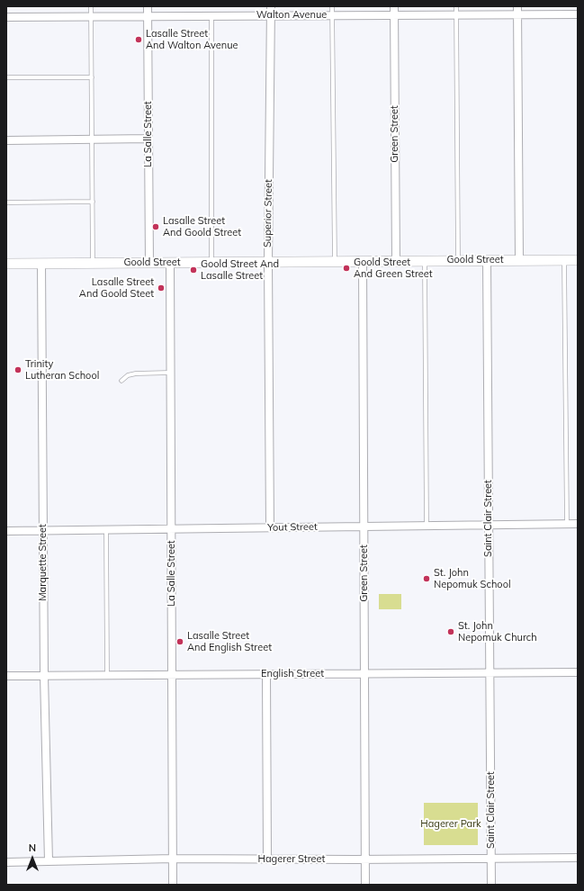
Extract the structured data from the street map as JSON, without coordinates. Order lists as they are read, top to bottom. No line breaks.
{"streets":{"street":["Walton Avenue","La Salle Street","Green Street","Superior Street","Goold Street","Saint Clair Street","Yout Street","Marquette Street","English Street","Hagerer Street"]},"crossings":[["Walton Avenue","La Salle Street"],["Walton Avenue","Green Street"],["Walton Avenue","Superior Street"],["La Salle Street","Goold Street"],["La Salle Street","Yout Street"],["La Salle Street","English Street"],["La Salle Street","Hagerer Street"],["Green Street","Goold Street"],["Green Street","Yout Street"],["Green Street","English Street"],["Green Street","Hagerer Street"],["Superior Street","Goold Street"],["Superior Street","Yout Street"],["Goold Street","Saint Clair Street"],["Goold Street","Marquette Street"],["Saint Clair Street","Yout Street"],["Saint Clair Street","English Street"],["Saint Clair Street","Hagerer Street"],["Yout Street","Marquette Street"],["Marquette Street","English Street"],["Marquette Street","Hagerer Street"]],"parks":["Hagerer Park"],"places":["Lasalle Street And Walton Avenue","Lasalle Street And Goold Street","Goold Street And Green Street","Goold Street And Lasalle Street","Lasalle Street And Goold Steet","Trinity Lutheran School","St. John Nepomuk School","St. John Nepomuk Church","Lasalle Street And English Street"],"north":"top"}
